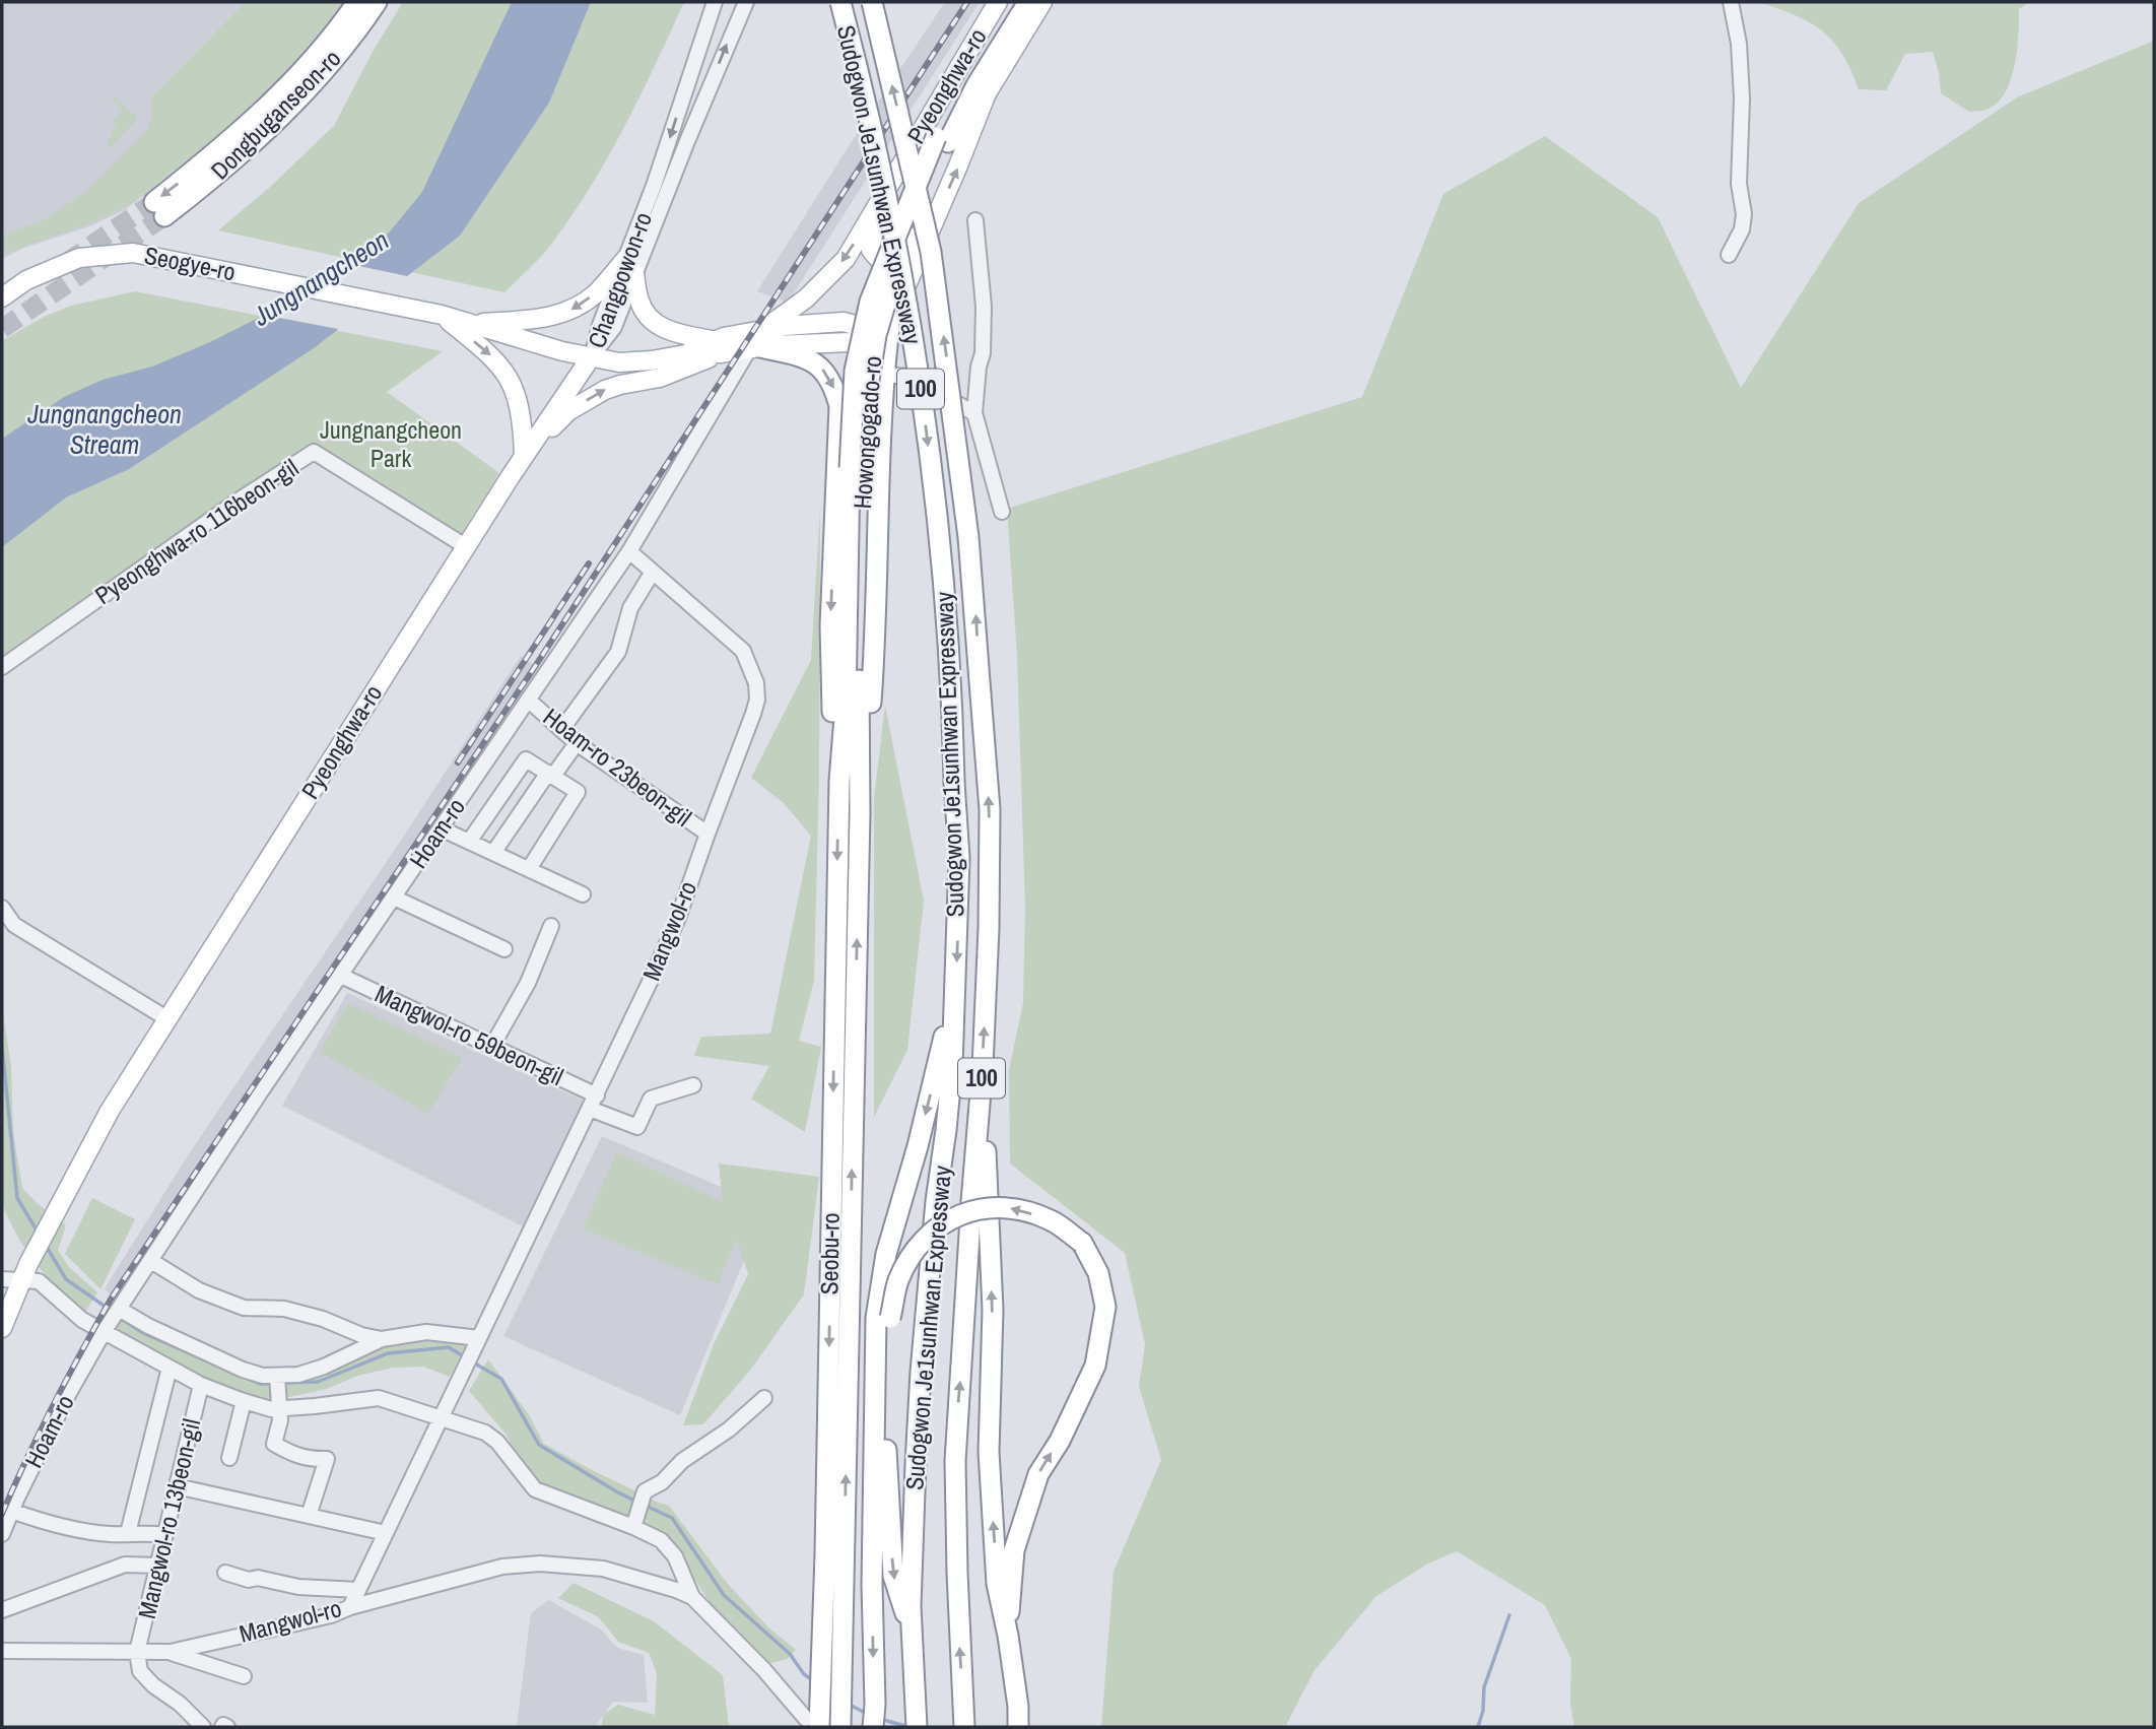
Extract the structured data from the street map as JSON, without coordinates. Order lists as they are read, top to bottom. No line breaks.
{"streets":{"highway":["Dongbuganseon-ro","Sudogwon Je1sunhwan Expressway","100","Howongogado-ro","Seobu-ro"],"main road":["Pyeonghwa-ro","Seogye-ro"],"street":["Changpowon-ro","Pyeonghwa-ro 116beon-gil","Hoam-ro 23beon-gil","Hoam-ro","Mangwol-ro","Mangwol-ro 59beon-gil","Mangwol-ro 13beon-gil"]},"crossings":[["Pyeonghwa-ro","Seogye-ro"],["Pyeonghwa-ro","Changpowon-ro"],["Pyeonghwa-ro","Pyeonghwa-ro 116beon-gil"],["Pyeonghwa-ro","Hoam-ro"],["Seogye-ro","Changpowon-ro"],["Howongogado-ro","Seobu-ro"],["Hoam-ro 23beon-gil","Hoam-ro"],["Hoam-ro 23beon-gil","Mangwol-ro"],["Hoam-ro","Mangwol-ro"],["Hoam-ro","Mangwol-ro 59beon-gil"],["Mangwol-ro","Mangwol-ro 59beon-gil"],["Mangwol-ro","Mangwol-ro 13beon-gil"]],"water":["Jungnangcheon","Jungnangcheon Stream"],"parks":["Jungnangcheon Park"]}
